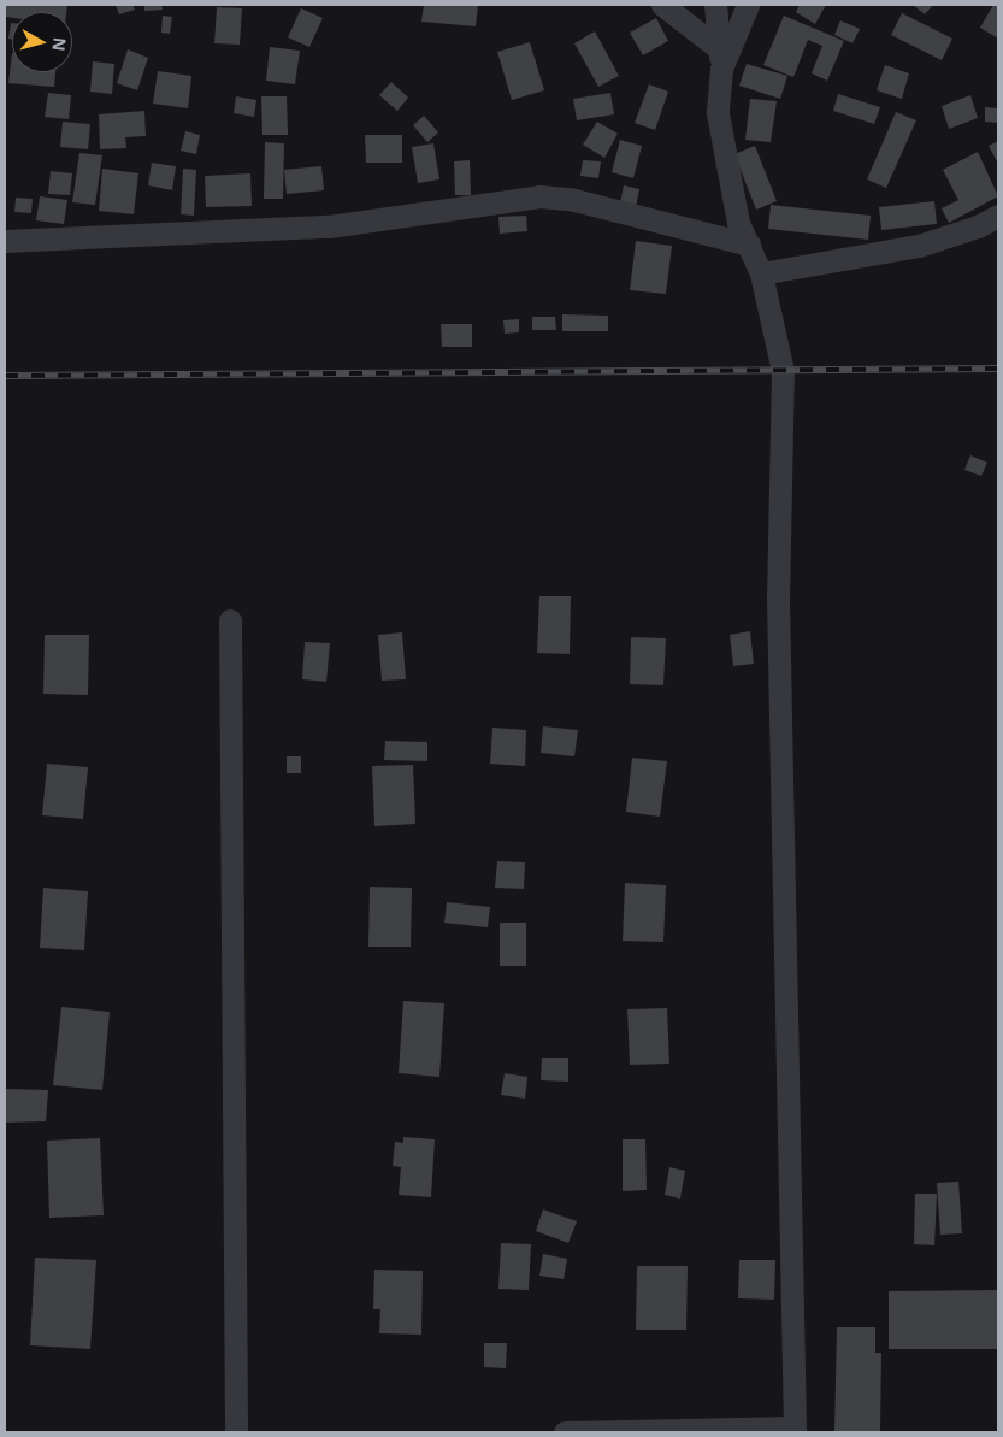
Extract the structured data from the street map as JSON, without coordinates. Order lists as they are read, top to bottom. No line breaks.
{"north":"right"}
